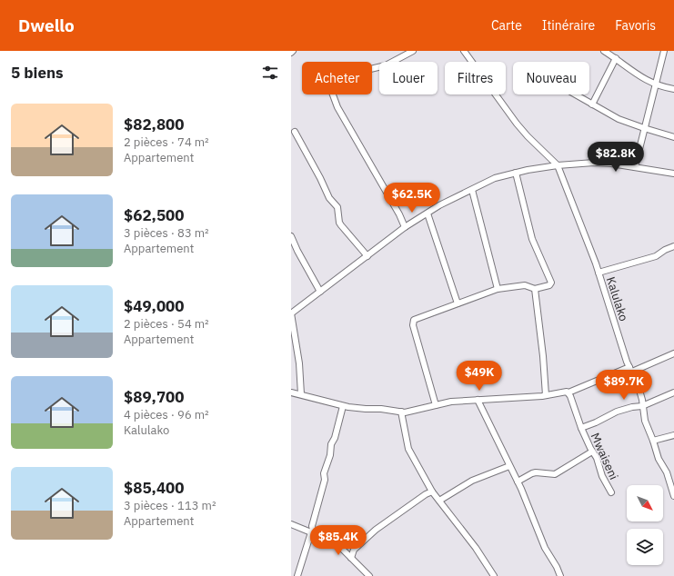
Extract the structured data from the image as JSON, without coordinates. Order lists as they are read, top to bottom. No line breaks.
{"streets":{"street":["Kalulako","Mwaiseni"]},"north":"bottom right","page":{"header":"Dwello","nav":["Carte","Itinéraire","Favoris"],"heading":"5 biens","chip":["Acheter","Louer","Filtres","Nouveau"],"list":[{"name":"$82,800","note":"2 pièces · 74 m² · Appartement"},{"name":"$62,500","note":"3 pièces · 83 m² · Appartement"},{"name":"$49,000","note":"2 pièces · 54 m² · Appartement"},{"name":"$89,700","note":"4 pièces · 96 m² · Kalulako"},{"name":"$85,400","note":"3 pièces · 113 m² · Appartement"}],"price":["$82.8K","$62.5K","$49K","$89.7K","$85.4K"]}}
